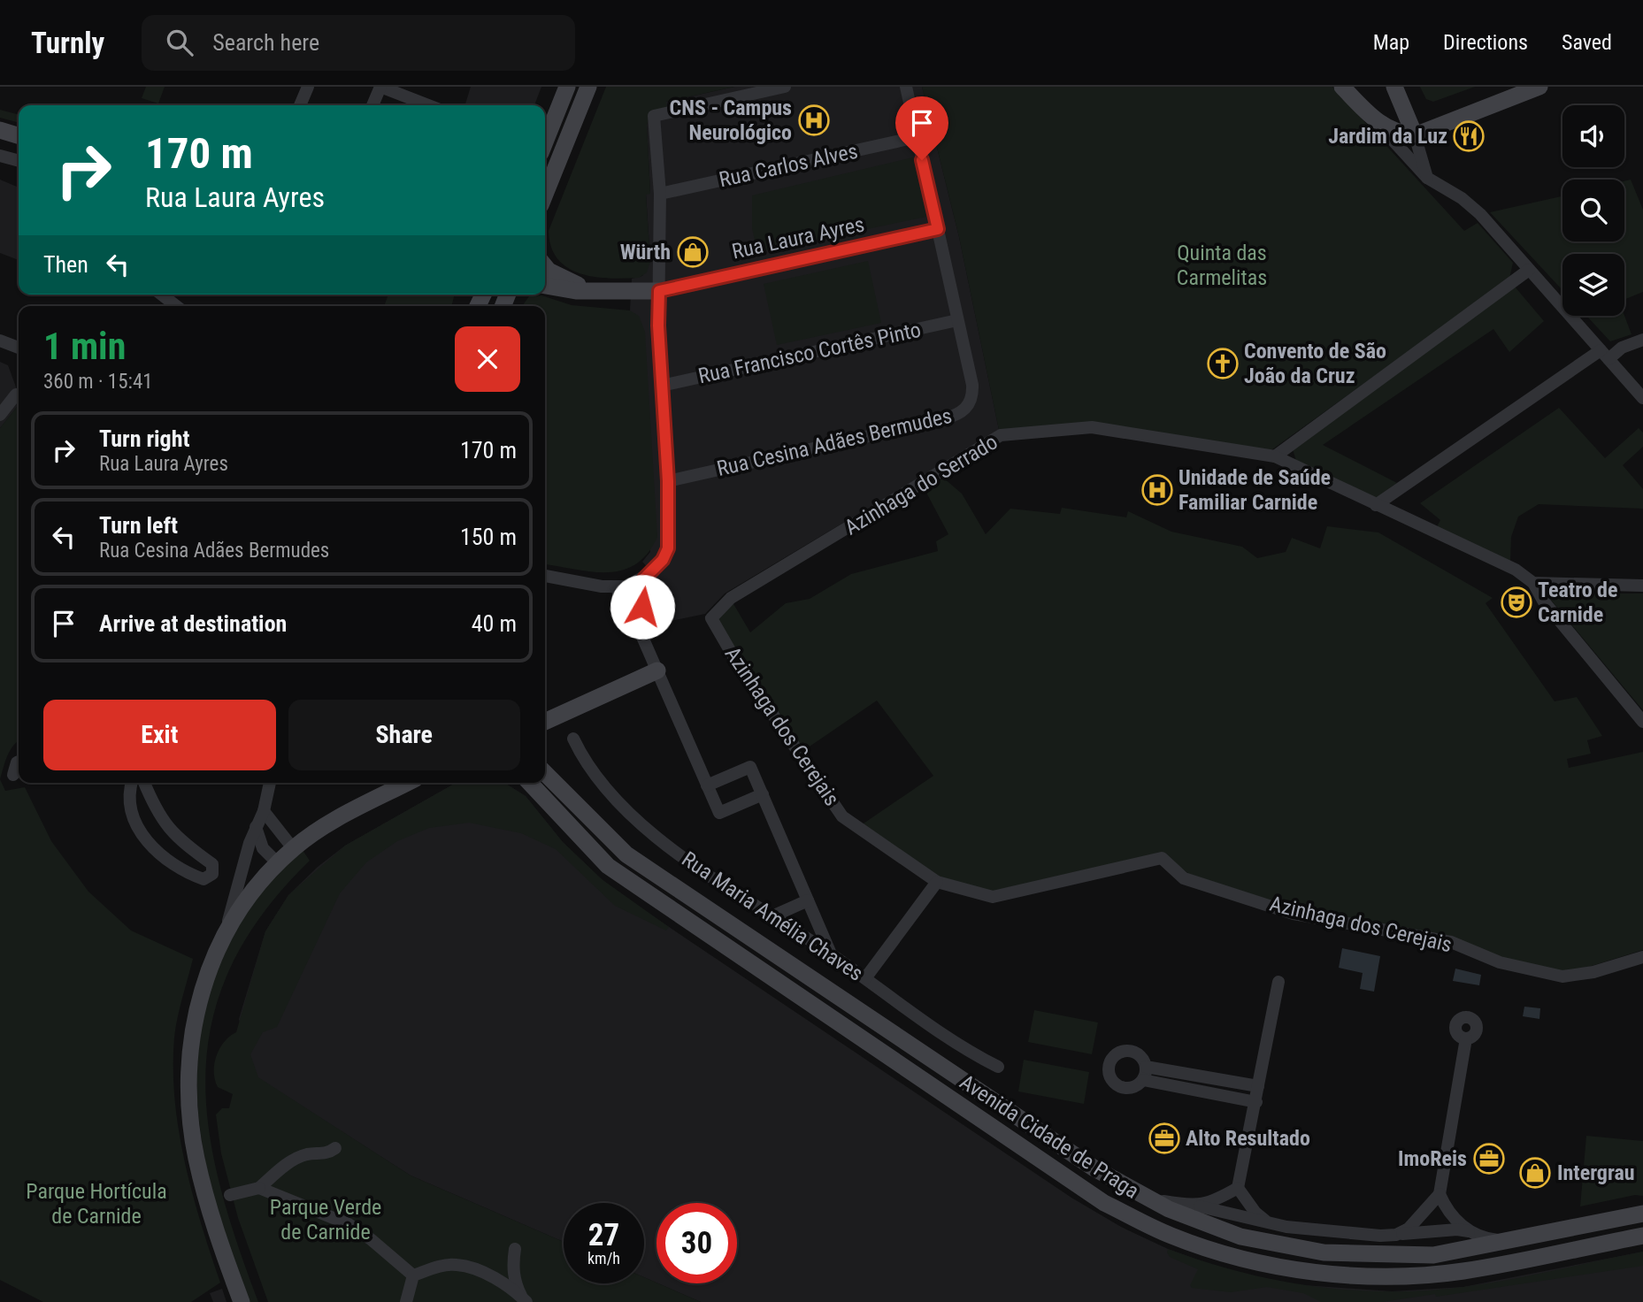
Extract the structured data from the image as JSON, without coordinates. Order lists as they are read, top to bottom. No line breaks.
{"streets":{"main road":["Rua Laura Ayres","Avenida Cidade de Praga"],"street":["Rua Carlos Alves","Rua Francisco Cortês Pinto","Rua Cesina Adães Bermudes","Azinhaga do Serrado","Azinhaga dos Cerejais","Rua Maria Amélia Chaves"]},"crossings":[["Rua Carlos Alves","Rua Cesina Adães Bermudes"],["Rua Laura Ayres","Rua Cesina Adães Bermudes"],["Rua Francisco Cortês Pinto","Rua Cesina Adães Bermudes"],["Azinhaga do Serrado","Azinhaga dos Cerejais"]],"parks":["Quinta das Carmelitas","Parque Hortícula de Carnide","Parque Verde de Carnide"],"places":{"hospital":["CNS - Campus Neurológico","Unidade de Saúde Familiar Carnide"],"restaurant":["Jardim da Luz"],"shop":["Würth","Intergrau"],"church":["Convento de São João da Cruz"],"theatre":["Teatro de Carnide"],"office":["Alto Resultado","ImoReis"]},"page":{"header":"Turnly","search":"Search here","nav":["Map","Directions","Saved"],"turn":["170 m","Rua Laura Ayres"],"then":"Then","heading":["1 min","360 m · 15:41"],"list":[{"name":"Turn right","note":"Rua Laura Ayres","value":"170 m"},{"name":"Turn left","note":"Rua Cesina Adães Bermudes","value":"150 m"},{"name":"Arrive at destination","value":"40 m"}],"buttons":["Exit","Share"],"speed":"27 km/h","limit":"30"}}
